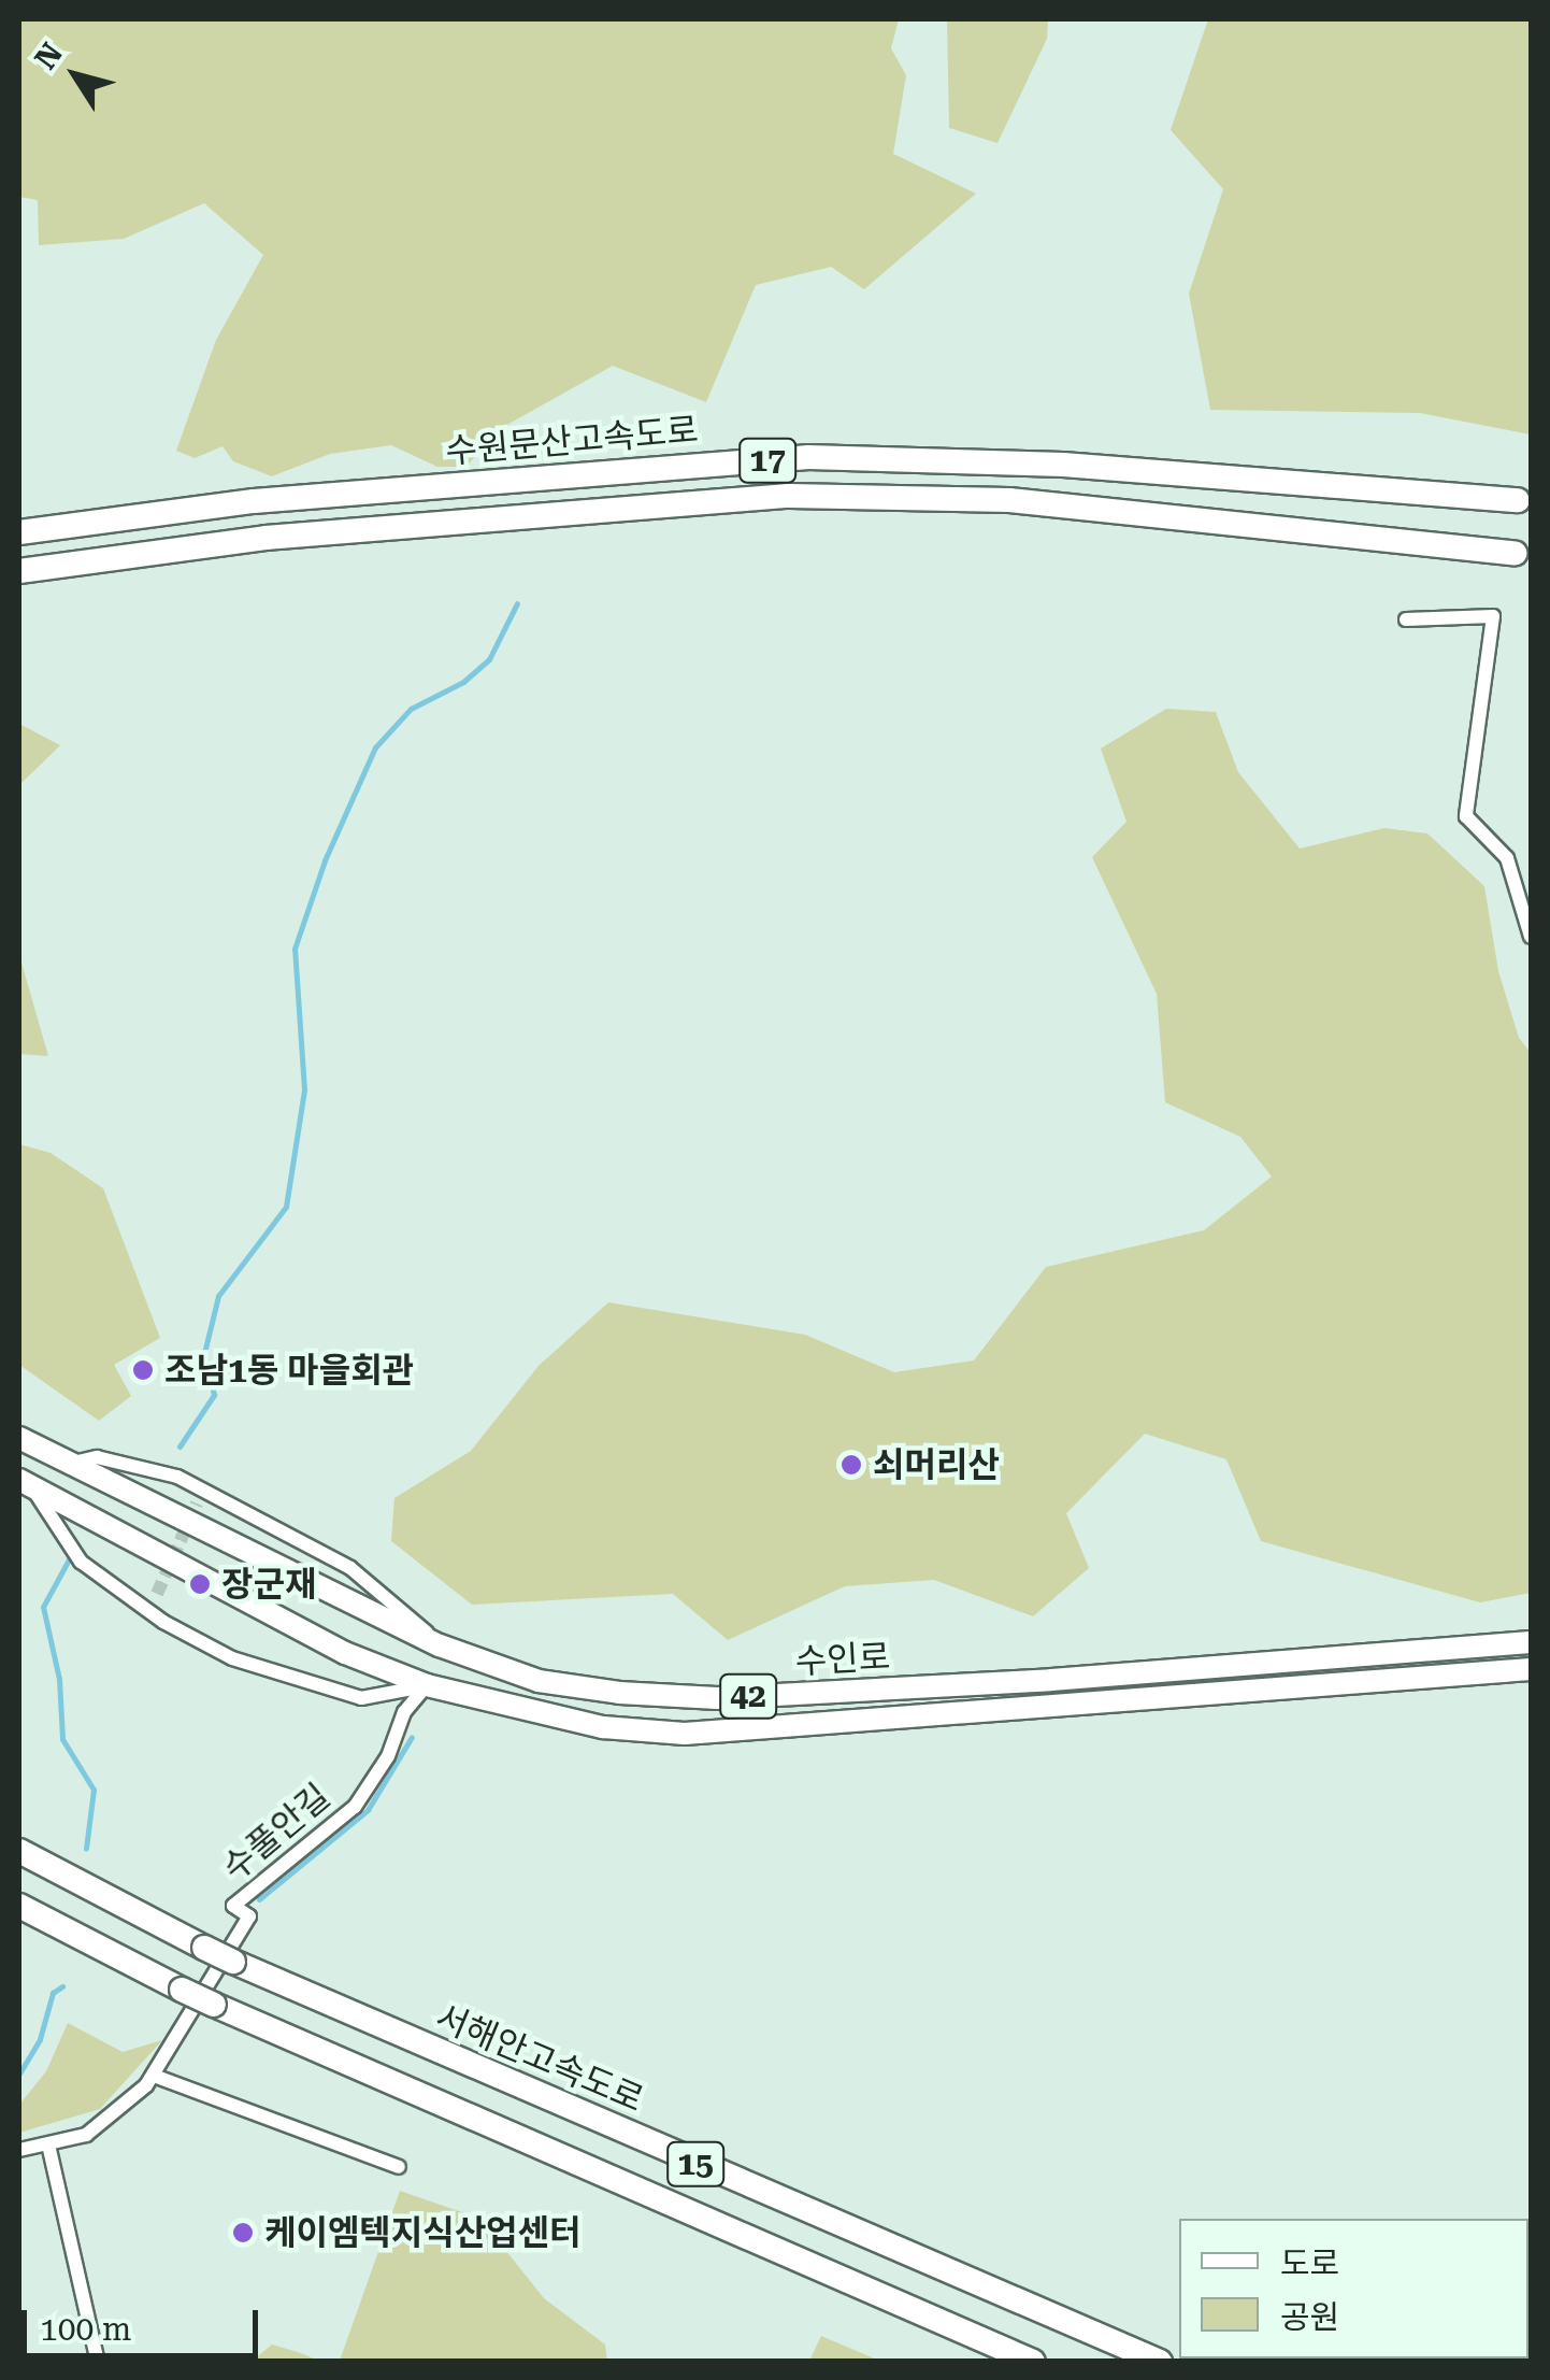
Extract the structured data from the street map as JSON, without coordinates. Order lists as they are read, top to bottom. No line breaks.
{"streets":{"highway":["수원문산고속도로","17","서해안고속도로","15"],"main road":["수인로","42"],"street":["수풀안길"]},"crossings":[["수인로","수풀안길"]],"places":["조남1동 마을회관","쇠머리산","장군재","케이엠텍지식산업센터"],"legend":["도로","공원"],"scale_bar":"100 m","north":"top left"}
